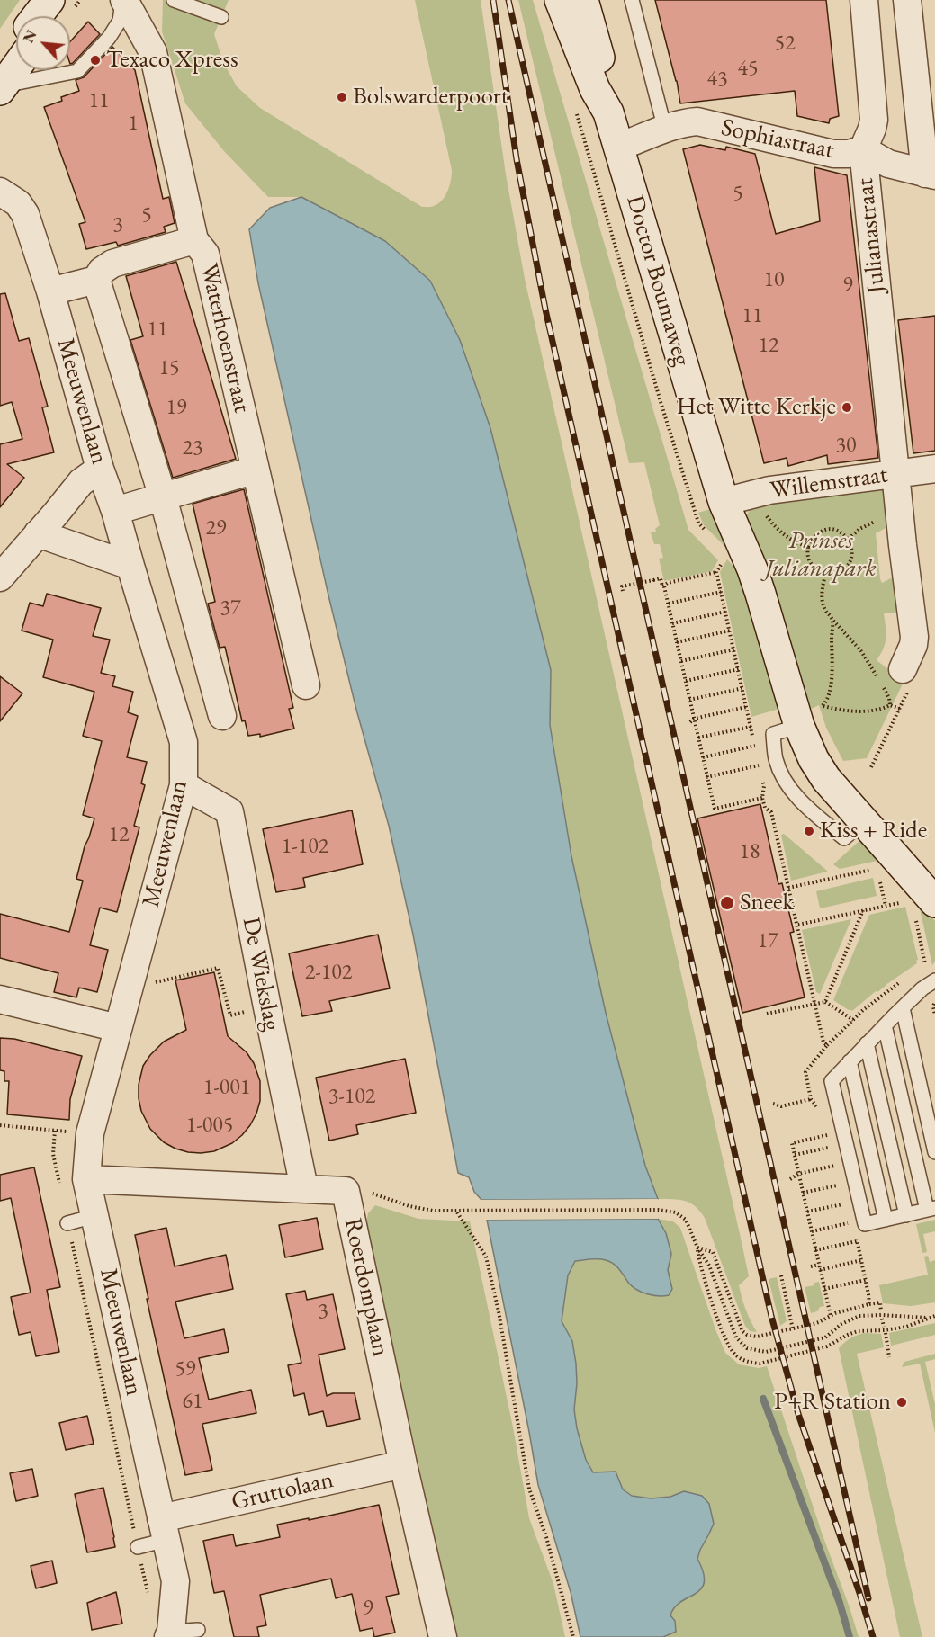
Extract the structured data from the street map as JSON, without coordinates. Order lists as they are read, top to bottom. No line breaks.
{"streets":{"main road":["Doctor Boumaweg"],"street":["Sophiastraat","Julianastraat","Waterhoenstraat","Meeuwenlaan","Willemstraat","De Wiekslag","Roerdomplaan","Gruttolaan"]},"crossings":[["Sophiastraat","Julianastraat"],["Sophiastraat","Doctor Boumaweg"],["Julianastraat","Willemstraat"],["Doctor Boumaweg","Willemstraat"],["Meeuwenlaan","De Wiekslag"],["Meeuwenlaan","Roerdomplaan"],["Meeuwenlaan","Gruttolaan"],["De Wiekslag","Roerdomplaan"],["Roerdomplaan","Gruttolaan"]],"parks":["Prinses Julianapark"],"places":["Texaco Xpress","Bolswarderpoort","Het Witte Kerkje","Kiss + Ride","Sneek","P+R Station"],"house_numbers":["52","45","43","11","1","5","5","3","10","9","11","11","12","15","19","30","23","29","37","12","1-102","18","17","2-102","1-001","3-102","1-005","3","59","61","9"],"north":"top left"}
